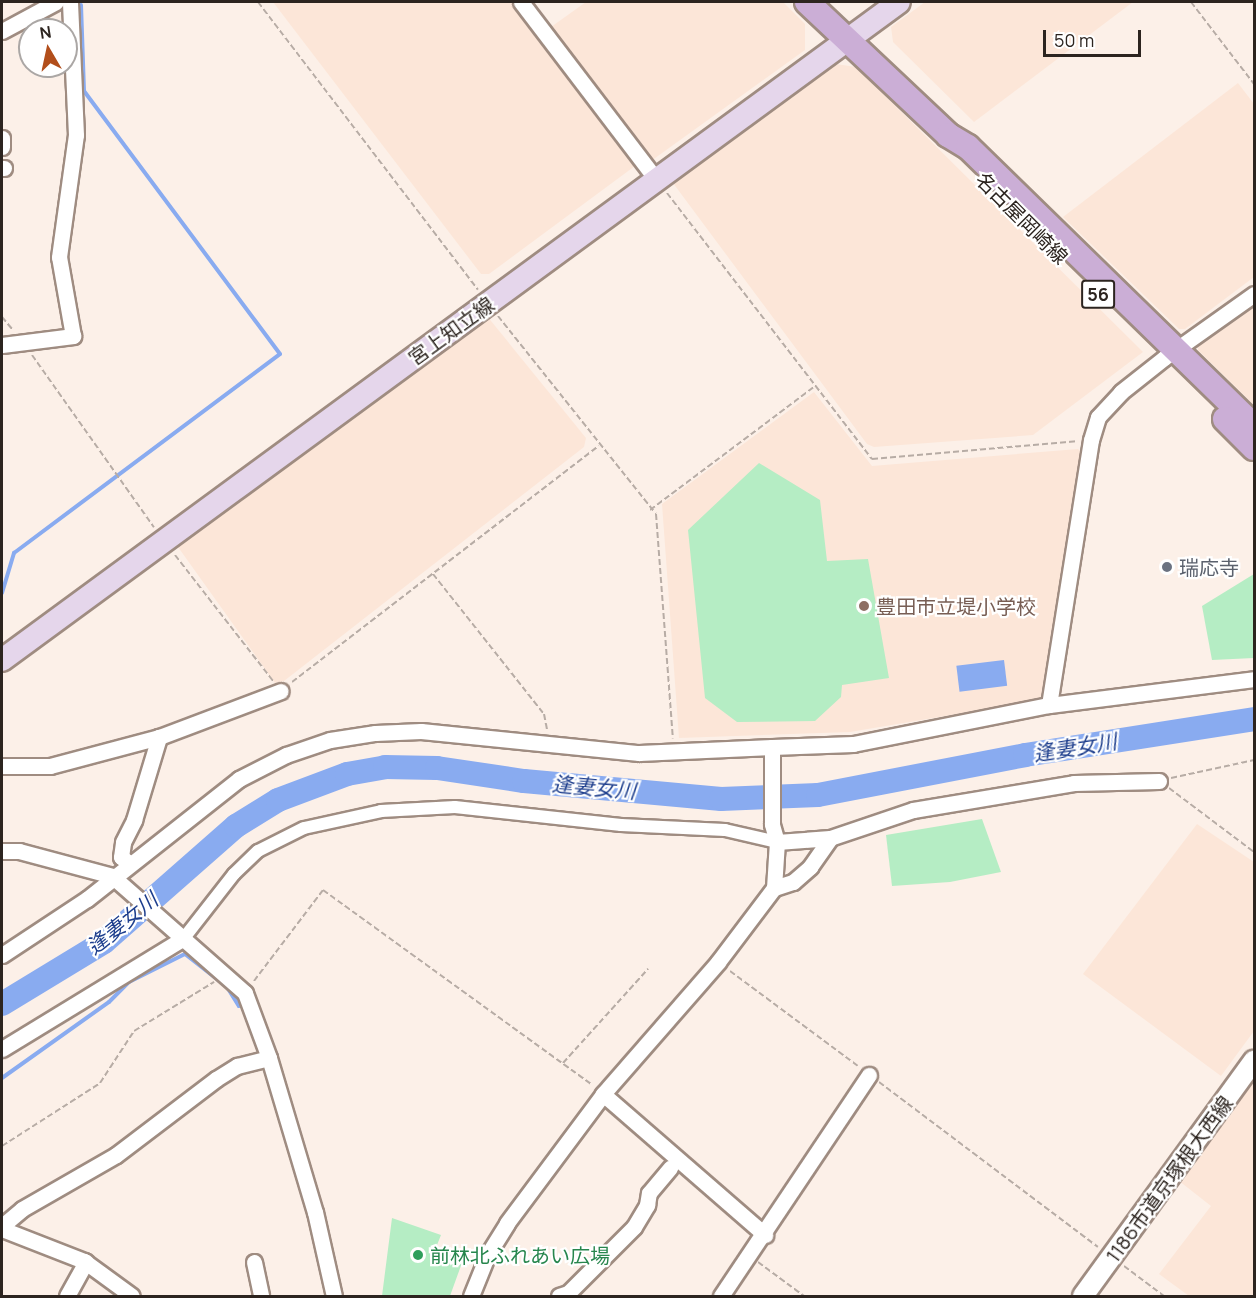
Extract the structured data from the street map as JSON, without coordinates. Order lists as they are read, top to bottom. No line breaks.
{"streets":{"main road":["名古屋岡崎線","56","宮上知立線"],"street":["1186市道京塚根大西線"]},"crossings":[["名古屋岡崎線","宮上知立線"]],"water":["逢妻女川"],"places":["瑞応寺","豊田市立堤小学校","前林北ふれあい広場"],"scale_bar":"50 m","north":"top"}
